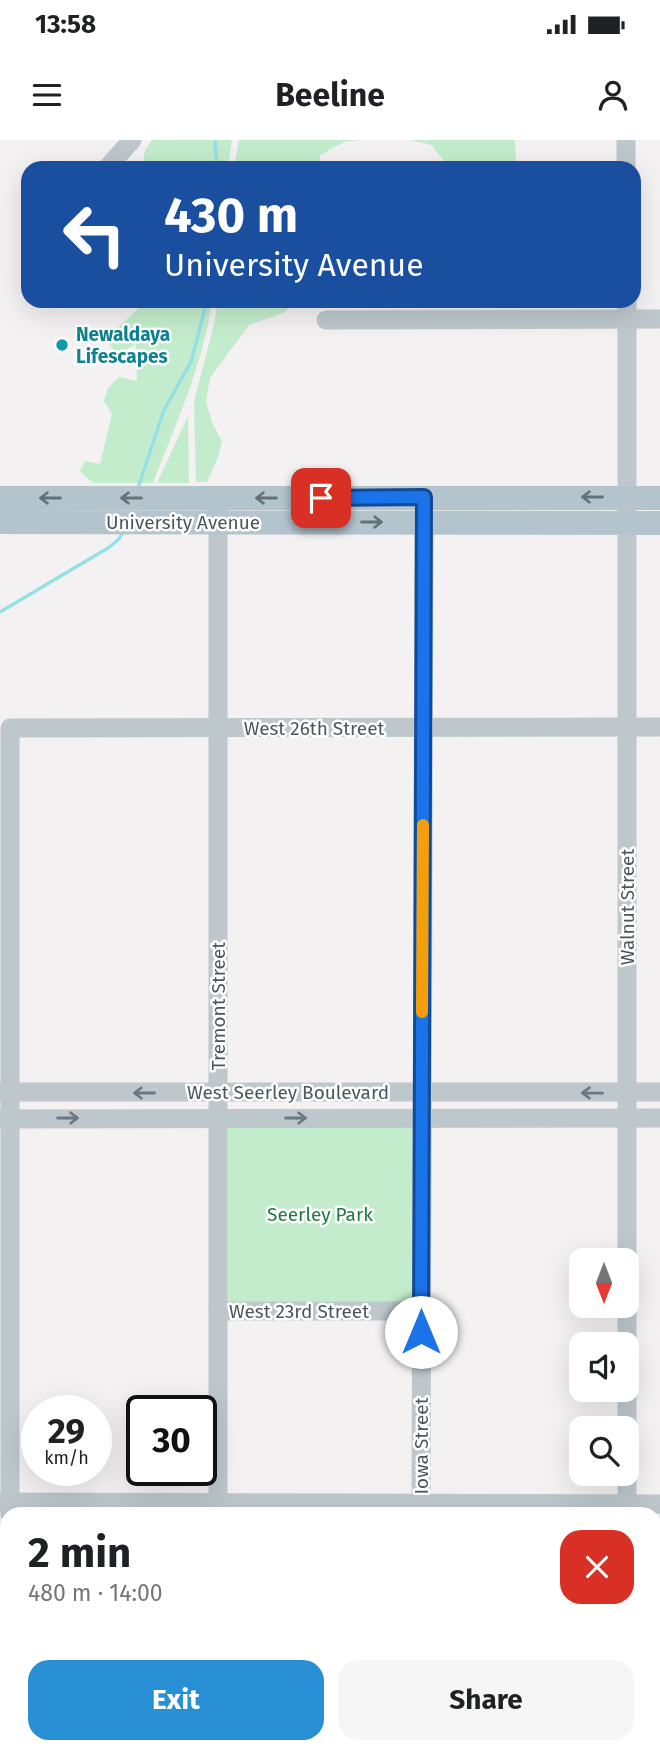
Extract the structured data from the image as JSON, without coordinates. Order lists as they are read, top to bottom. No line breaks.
{"streets":{"main road":["University Avenue"],"street":["West 26th Street","Walnut Street","Tremont Street","West Seerley Boulevard","West 23rd Street","Iowa Street"]},"crossings":[["University Avenue","Walnut Street"],["University Avenue","Tremont Street"],["University Avenue","Iowa Street"],["West 26th Street","Walnut Street"],["West 26th Street","Tremont Street"],["West 26th Street","West Seerley Boulevard"],["West 26th Street","Iowa Street"],["Walnut Street","West Seerley Boulevard"],["Tremont Street","West Seerley Boulevard"],["Tremont Street","West 23rd Street"],["West Seerley Boulevard","Iowa Street"],["West 23rd Street","Iowa Street"]],"parks":["Seerley Park"],"places":["Newaldaya Lifescapes"],"north":"bottom","page":{"status":"13:58","header":"Beeline","turn":["430 m","University Avenue"],"speed":"29 km/h","limit":"30","heading":["2 min","480 m · 14:00"],"buttons":["Exit","Share"]}}
